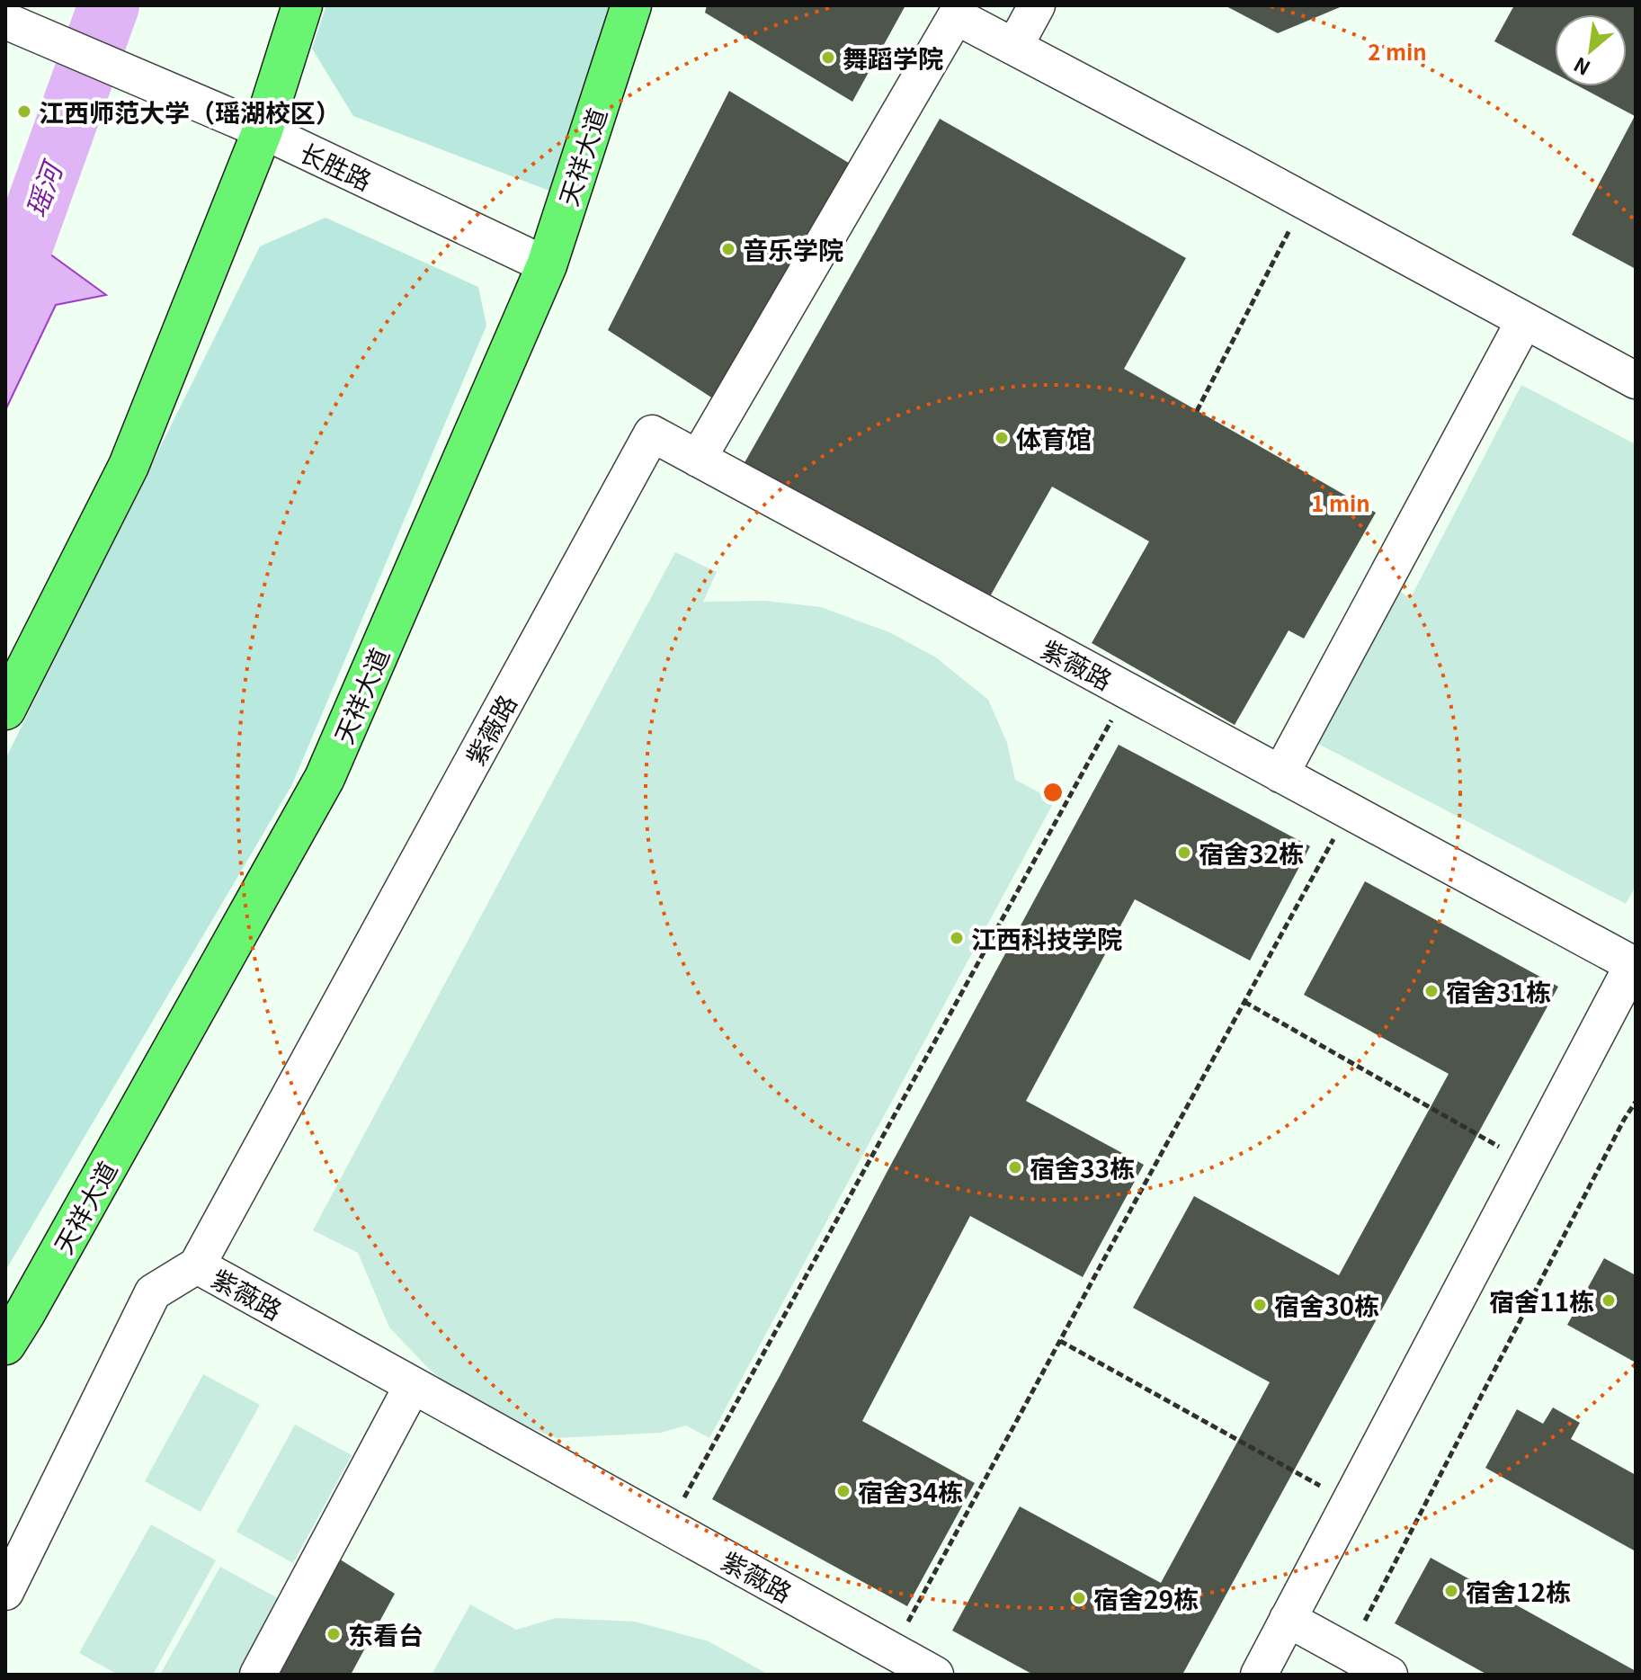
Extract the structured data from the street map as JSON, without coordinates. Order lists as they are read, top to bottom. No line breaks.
{"streets":{"main road":["天祥大道"],"street":["长胜路","紫薇路"]},"crossings":[["天祥大道","长胜路"]],"water":["瑶河"],"places":["舞蹈学院","江西师范大学（瑶湖校区）","音乐学院","体育馆","宿舍32栋","江西科技学院","宿舍31栋","宿舍33栋","宿舍11栋","宿舍30栋","宿舍34栋","宿舍12栋","宿舍29栋","东看台"],"north":"bottom left","rings":["2 min","1 min"]}
